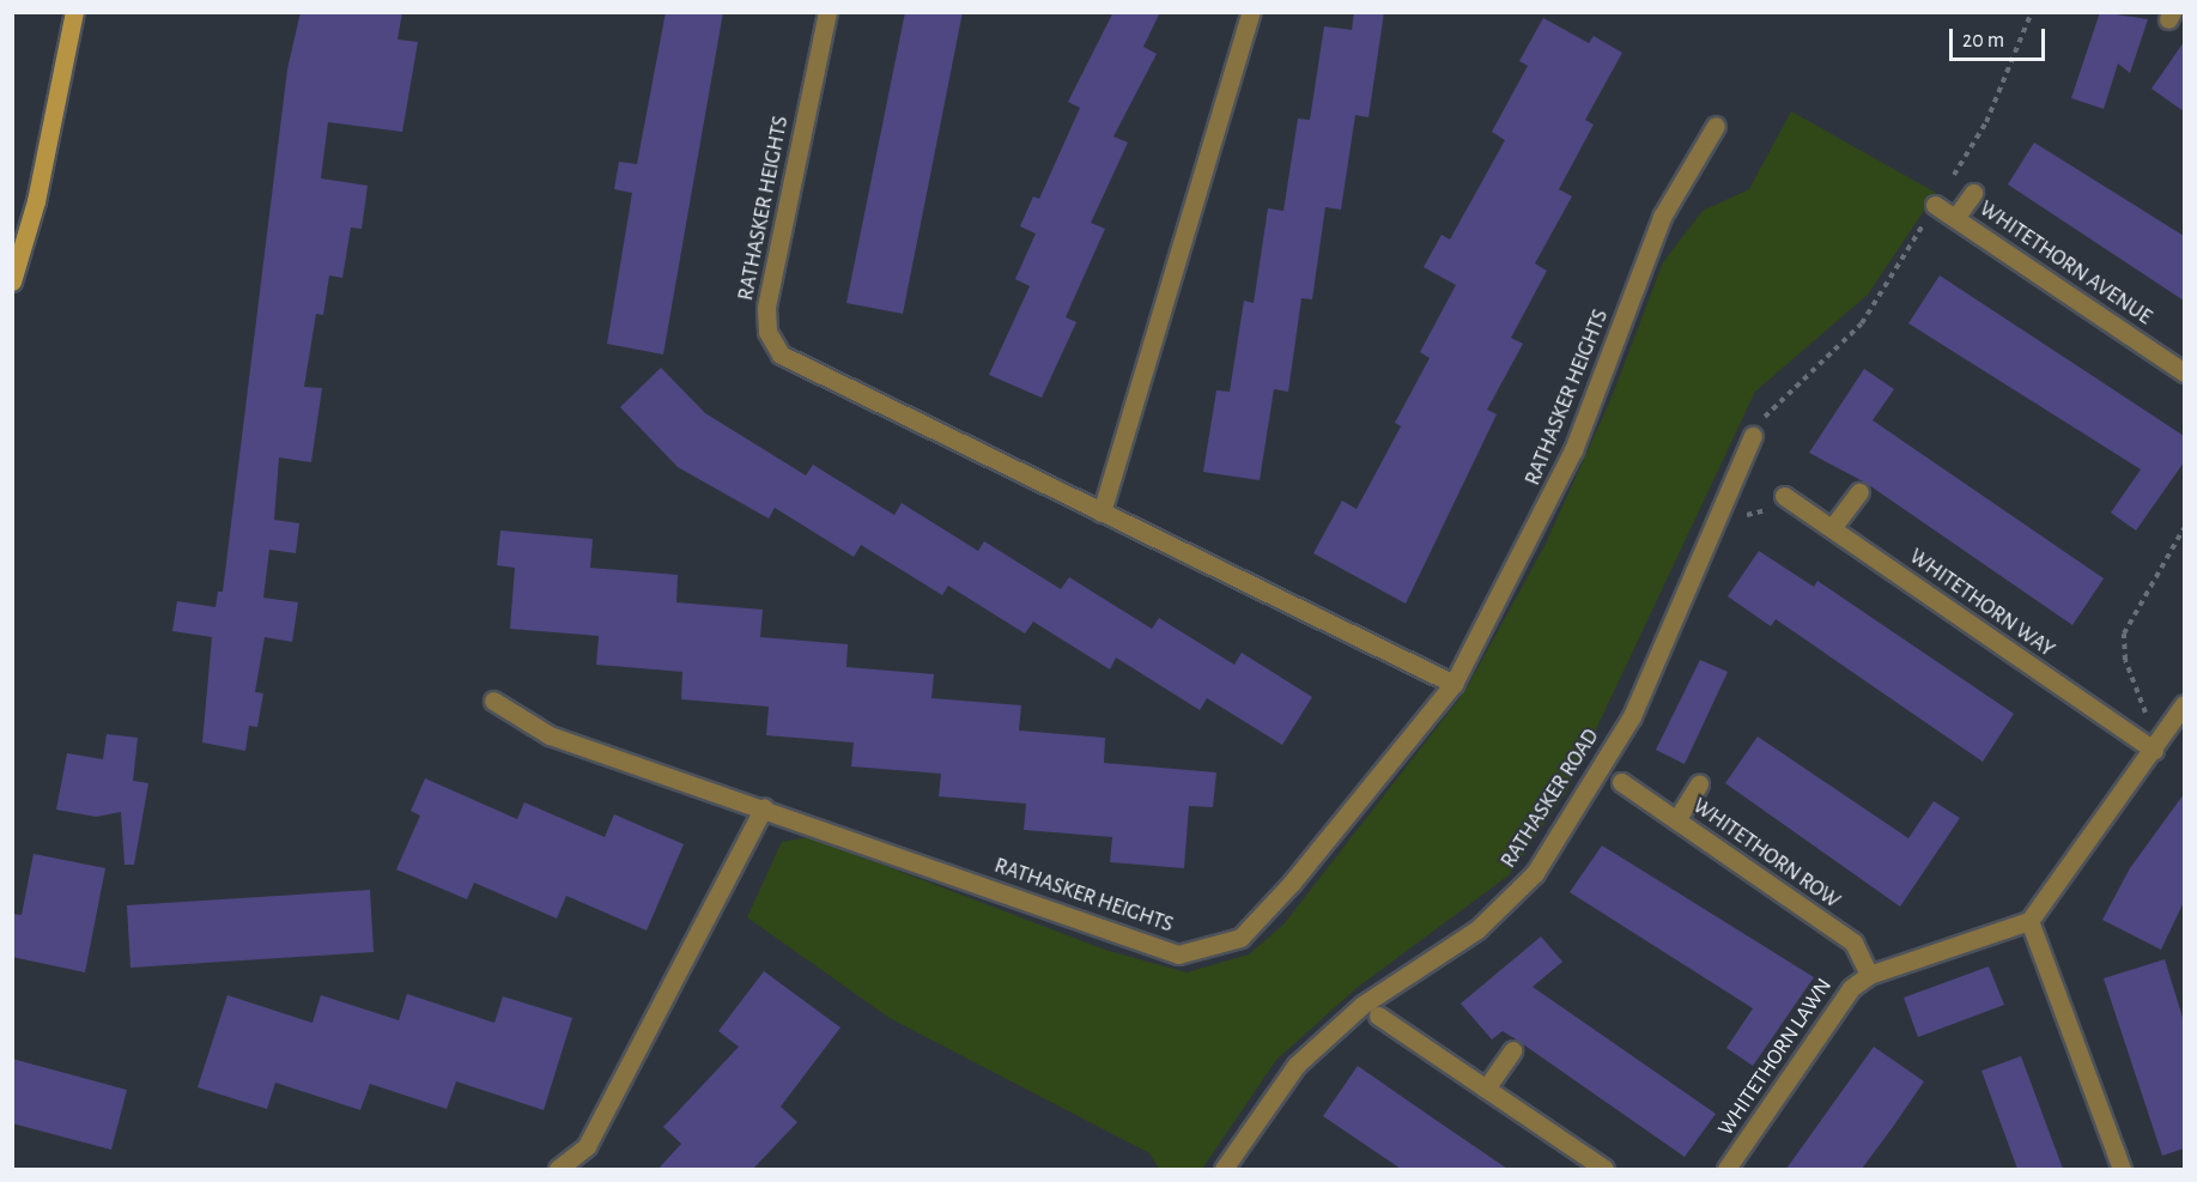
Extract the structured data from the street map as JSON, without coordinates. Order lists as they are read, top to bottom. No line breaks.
{"streets":{"street":["RATHASKER HEIGHTS","WHITETHORN AVENUE","WHITETHORN WAY","RATHASKER ROAD","WHITETHORN ROW","WHITETHORN LAWN"]},"crossings":[["WHITETHORN ROW","WHITETHORN LAWN"]],"scale_bar":"20 m"}
